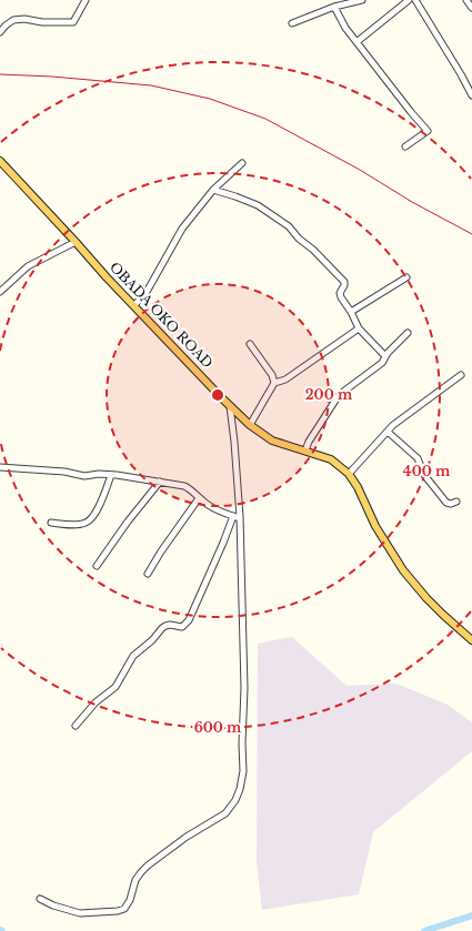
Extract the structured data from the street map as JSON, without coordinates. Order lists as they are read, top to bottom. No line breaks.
{"streets":{"main road":["OBADA OKO ROAD"]},"rings":["200 m","400 m","600 m"]}
